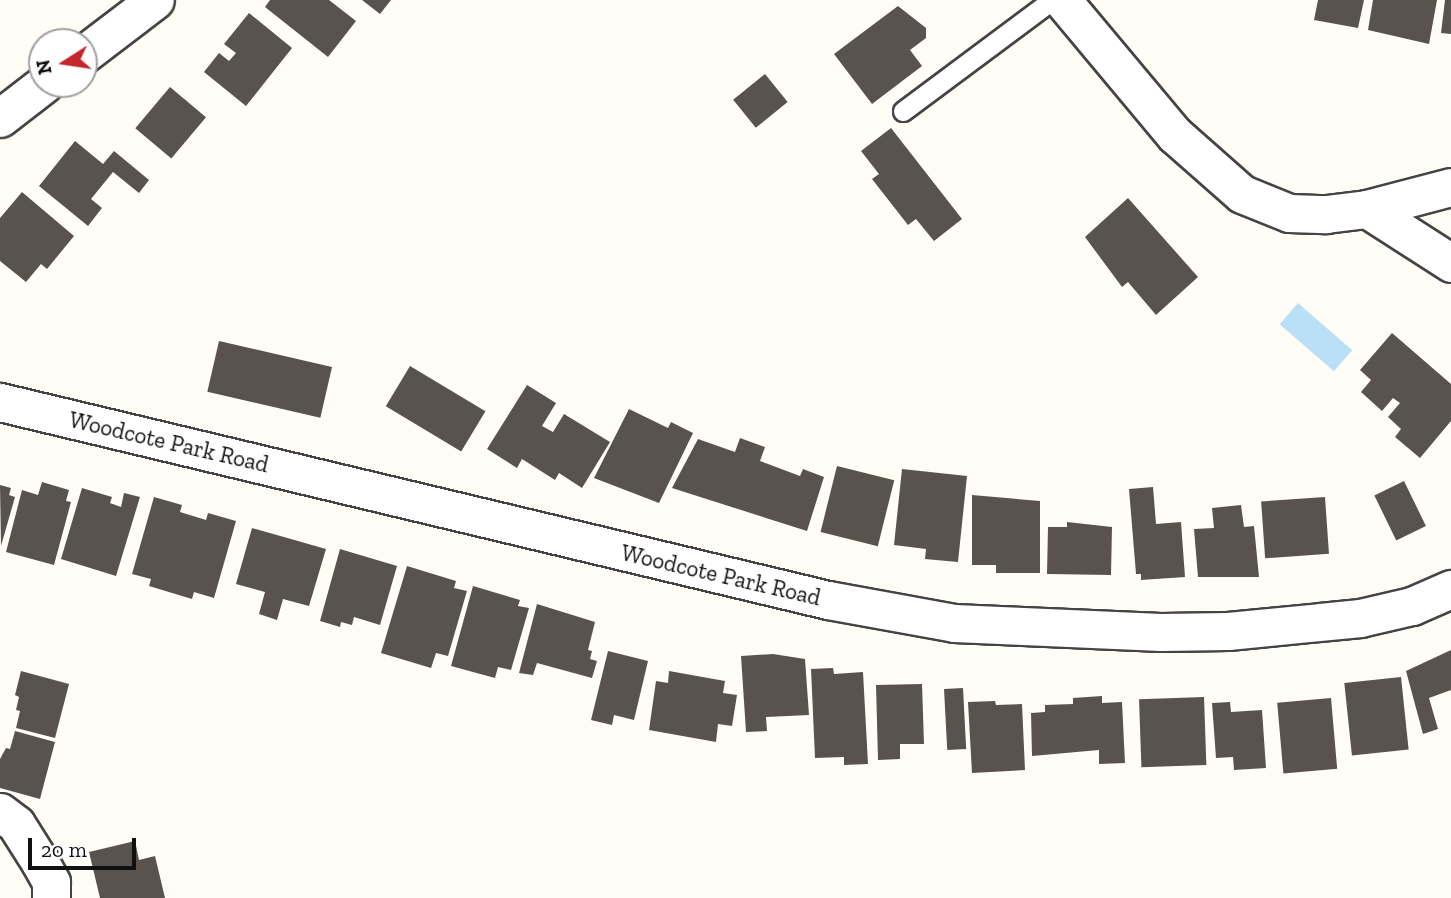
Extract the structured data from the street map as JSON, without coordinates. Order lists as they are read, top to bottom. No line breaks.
{"streets":{"street":["Woodcote Park Road"]},"scale_bar":"20 m","north":"left"}
